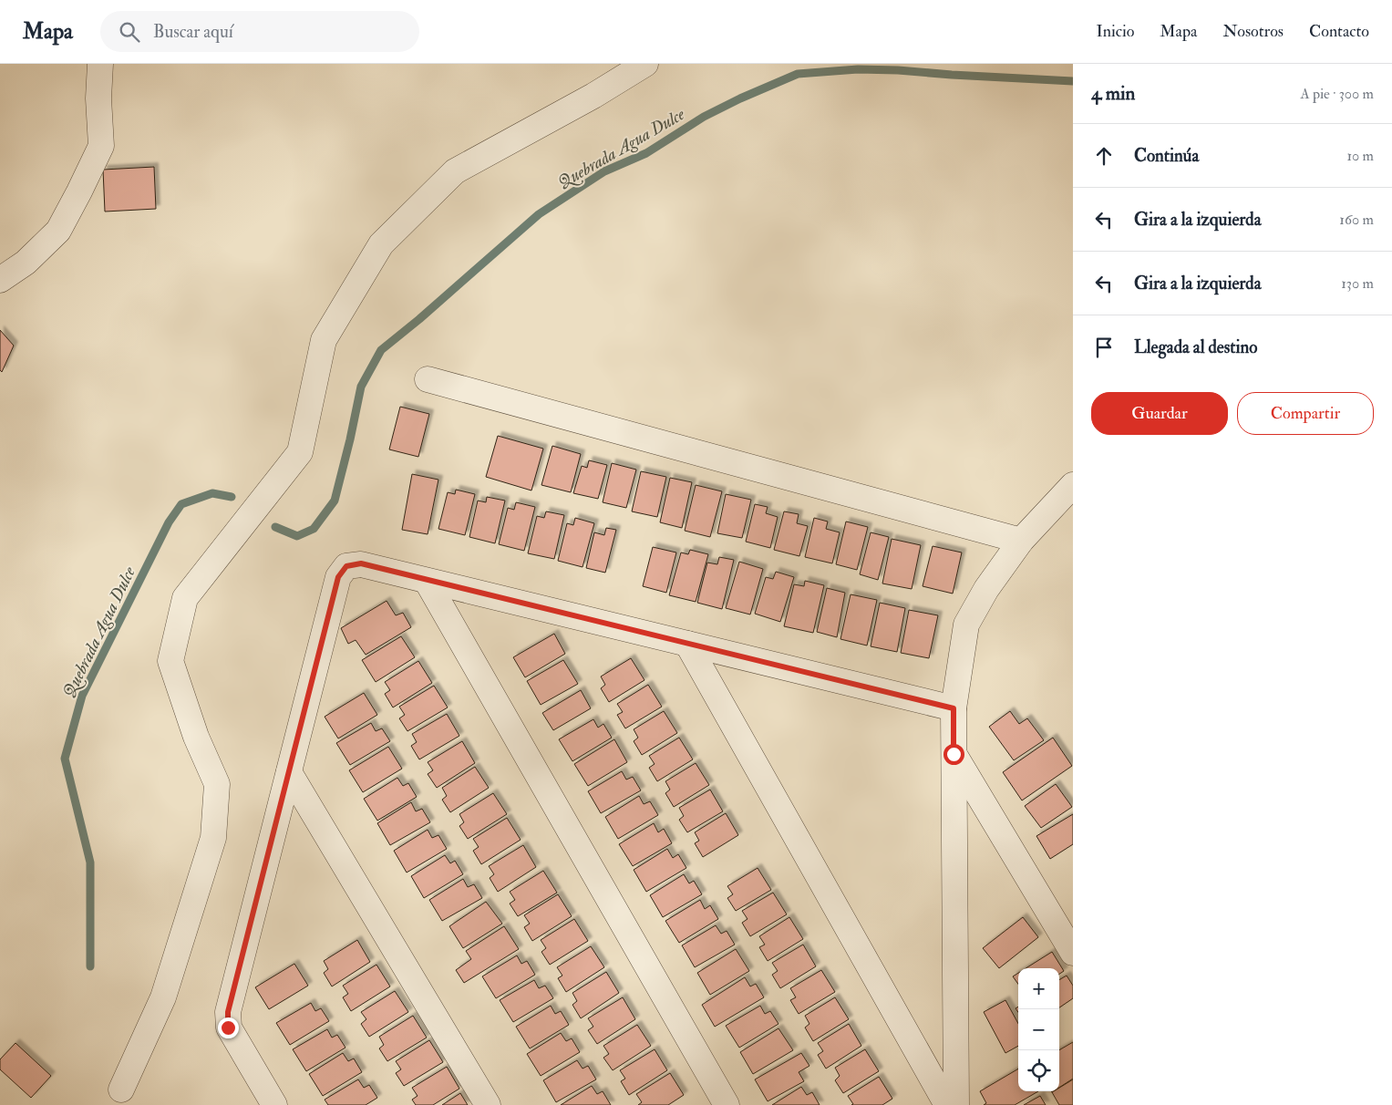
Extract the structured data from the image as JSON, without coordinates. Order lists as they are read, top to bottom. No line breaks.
{"water":["Quebrada Agua Dulce"],"page":{"header":"Mapa","search":"Buscar aquí","nav":["Inicio","Mapa","Nosotros","Contacto"],"heading":["4 min","A pie · 300 m"],"list":[["Continúa","10 m"],["Gira a la izquierda","160 m"],["Gira a la izquierda","130 m"],"Llegada al destino"],"buttons":["Guardar","Compartir"],"map_buttons":["+","−"]}}
